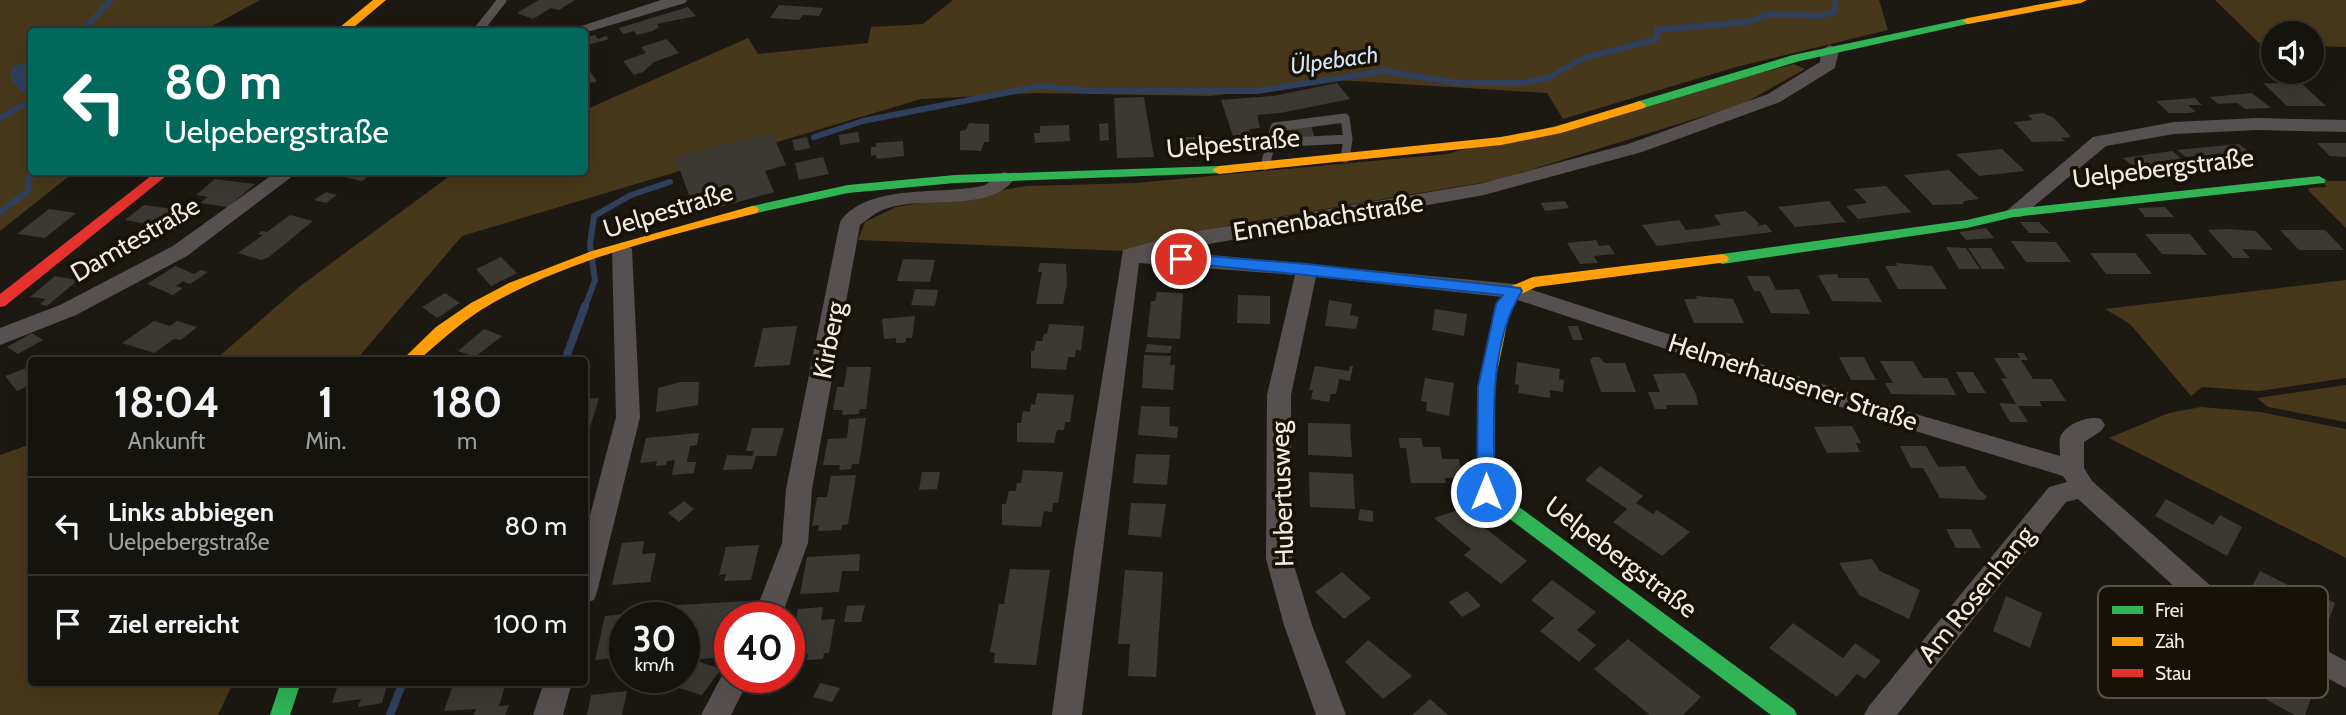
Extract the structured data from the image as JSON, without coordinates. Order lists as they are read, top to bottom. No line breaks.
{"streets":{"main road":["Uelpestraße","Uelpebergstraße"],"street":["Ennenbachstraße","Damtestraße","Kirberg","Helmerhausener Straße","Hubertusweg","Am Rosenhang"]},"crossings":[["Uelpestraße","Ennenbachstraße"],["Uelpestraße","Kirberg"],["Uelpebergstraße","Ennenbachstraße"],["Uelpebergstraße","Helmerhausener Straße"],["Uelpebergstraße","Hubertusweg"],["Helmerhausener Straße","Am Rosenhang"]],"water":["Ülpebach"],"legend":["Frei","Zäh","Stau"],"page":{"turn":["80 m","Uelpebergstraße"],"eta":["18:04","Ankunft","1","Min.","180","m"],"list":[{"name":"Links abbiegen","note":"Uelpebergstraße","value":"80 m"},{"name":"Ziel erreicht","value":"100 m"}],"speed":"30 km/h","limit":"40"}}
